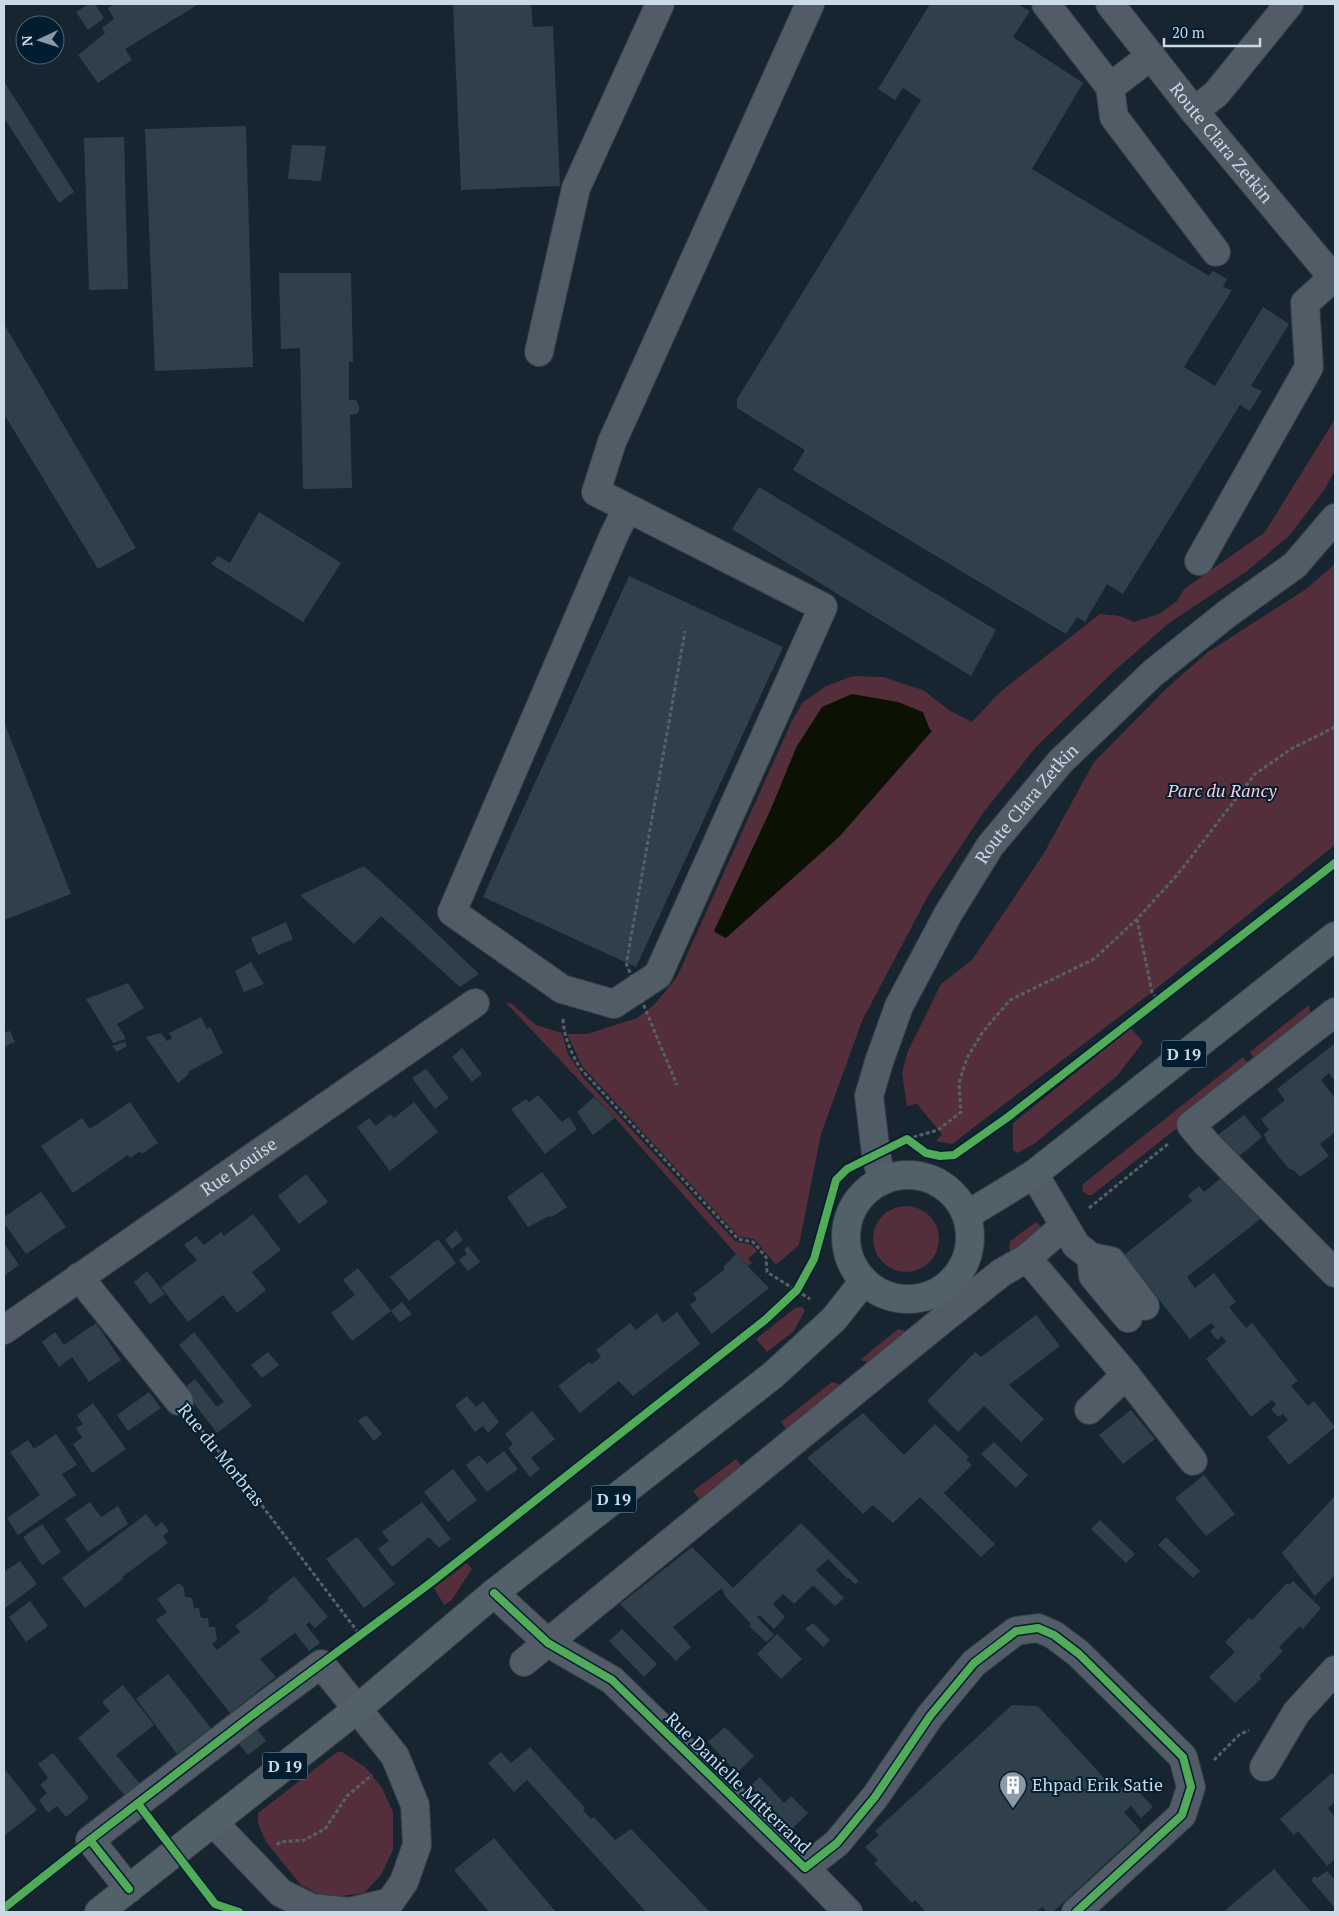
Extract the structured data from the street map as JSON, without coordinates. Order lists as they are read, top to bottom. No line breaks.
{"streets":{"main road":["D 19"],"street":["Route Clara Zetkin","Rue Louise","Rue du Morbras","Rue Danielle Mitterrand"]},"crossings":[["Route Clara Zetkin","D 19"],["D 19","Rue Danielle Mitterrand"],["Rue Louise","Rue du Morbras"]],"parks":["Parc du Rancy"],"places":{"building":["Ehpad Erik Satie"]},"scale_bar":"20 m","north":"left"}
